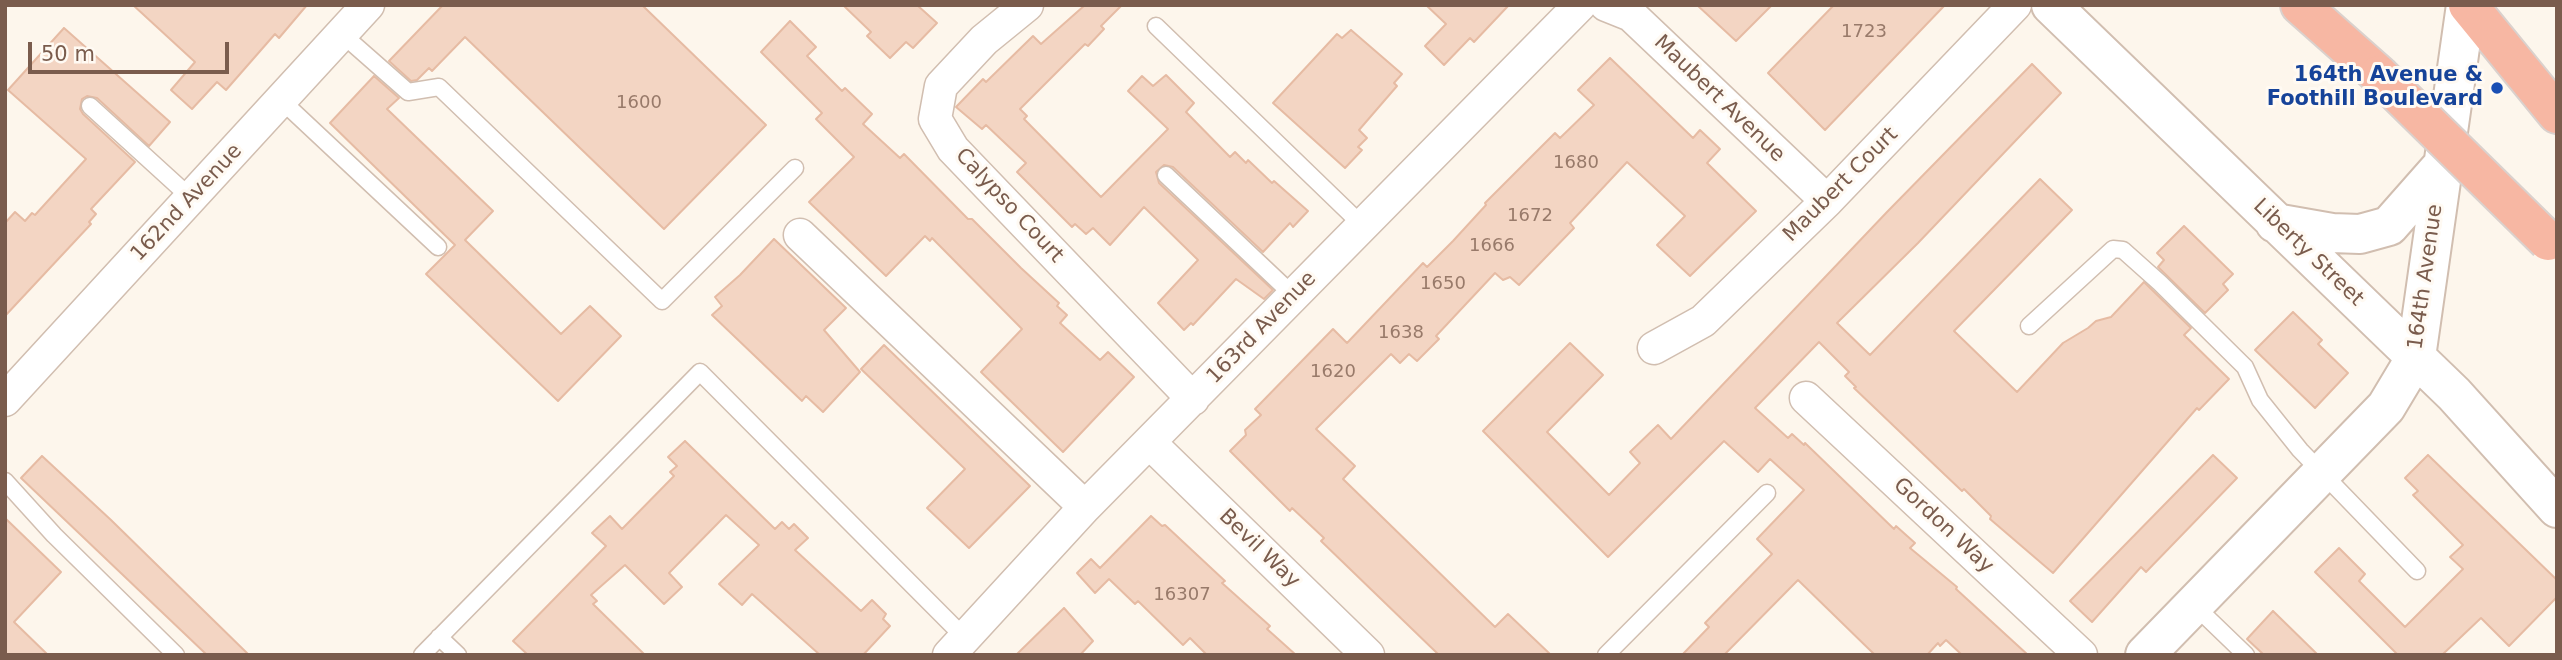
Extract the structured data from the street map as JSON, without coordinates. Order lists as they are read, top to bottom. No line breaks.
{"streets":{"street":["Maubert Avenue","Maubert Court","162nd Avenue","Calypso Court","Liberty Street","164th Avenue","163rd Avenue","Gordon Way","Bevil Way"]},"crossings":[["Maubert Avenue","Maubert Court"],["Calypso Court","163rd Avenue"],["Liberty Street","164th Avenue"],["163rd Avenue","Bevil Way"]],"places":["164th Avenue & Foothill Boulevard"],"house_numbers":["1723","1600","1680","1672","1666","1650","1638","1620","16307"],"scale_bar":"50 m"}
